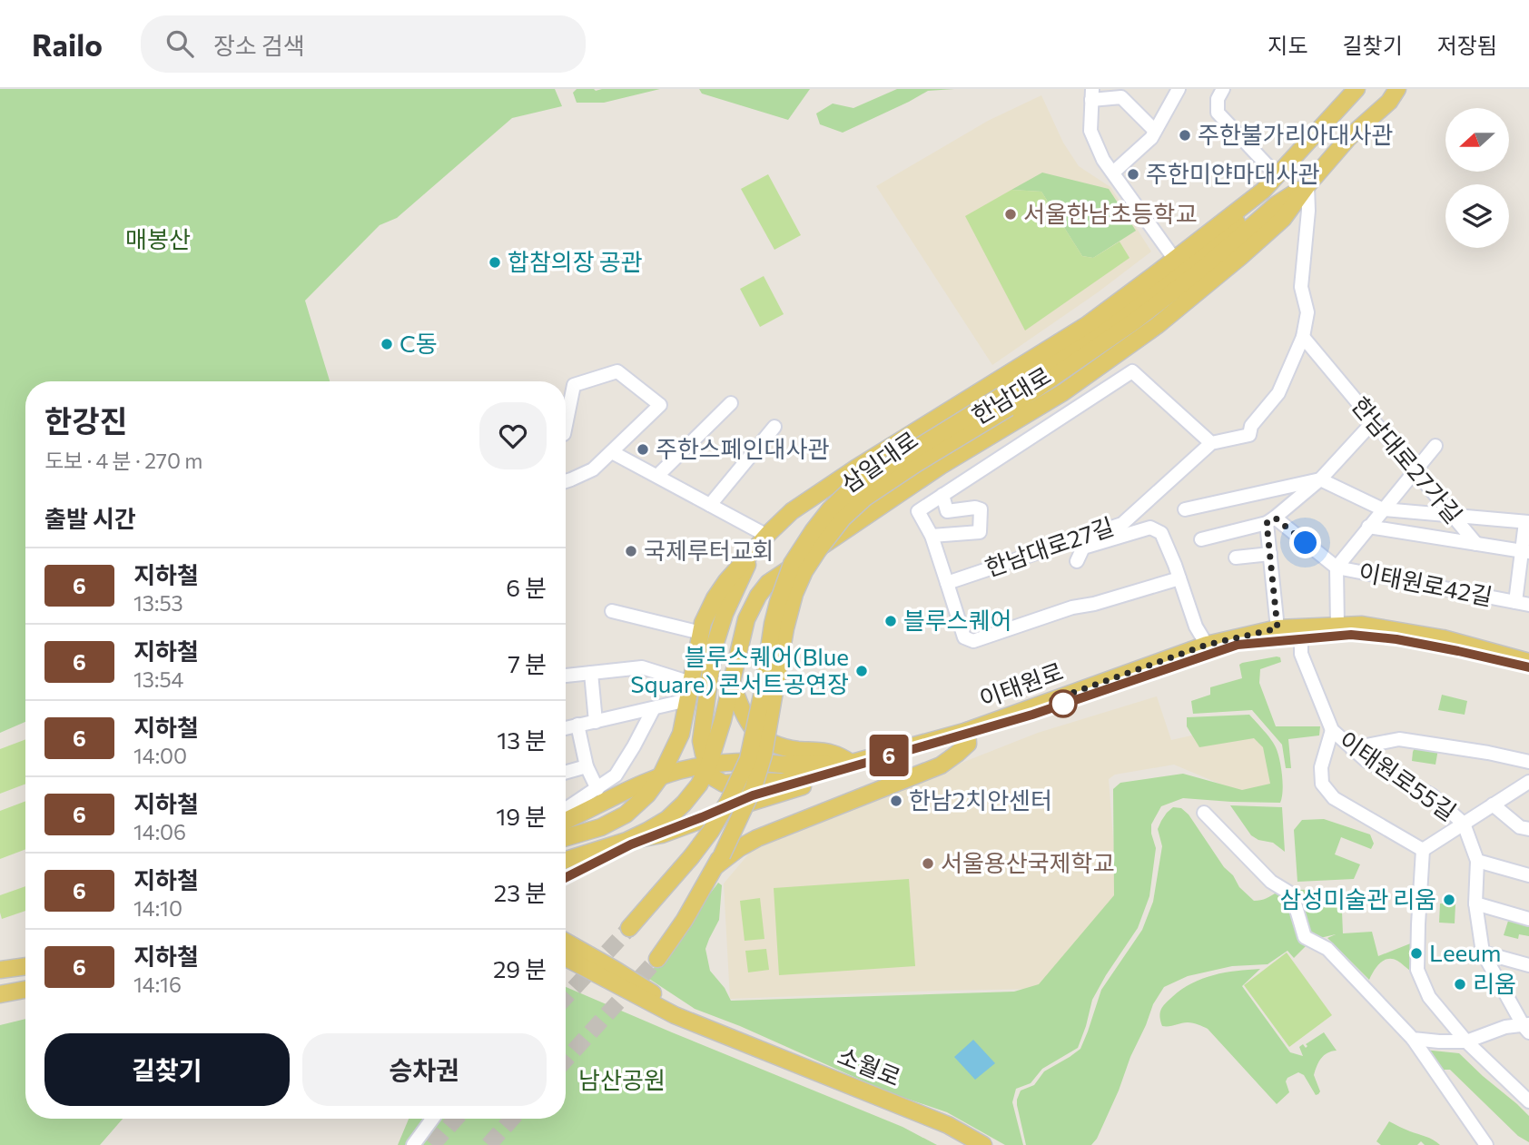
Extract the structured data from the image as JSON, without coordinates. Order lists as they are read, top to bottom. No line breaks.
{"streets":{"main road":["한남대로","삼일대로","이태원로","소월로"],"street":["한남대로27가길","한남대로27길","이태원로42길","이태원로55길"]},"crossings":[["한남대로","삼일대로"],["한남대로","이태원로"],["이태원로","이태원로55길"]],"parks":["매봉산","남산공원"],"places":["주한불가리아대사관","주한미얀마대사관","서울한남초등학교","합참의장 공관","C동","주한스페인대사관","국제루터교회","블루스퀘어","블루스퀘어(Blue Square) 콘서트공연장","한남2치안센터","서울용산국제학교","삼성미술관 리움","Leeum","리움"],"lines":["metro line 6"],"north":"left","page":{"header":"Railo","search":"장소 검색","nav":["지도","길찾기","저장됨"],"on_map":"6","heading":[["한강진","도보 · 4 분 · 270 m"],"출발 시간"],"list":[{"mark":"6","name":"지하철","note":"13:53","value":"6 분"},{"mark":"6","name":"지하철","note":"13:54","value":"7 분"},{"mark":"6","name":"지하철","note":"14:00","value":"13 분"},{"mark":"6","name":"지하철","note":"14:06","value":"19 분"},{"mark":"6","name":"지하철","note":"14:10","value":"23 분"},{"mark":"6","name":"지하철","note":"14:16","value":"29 분"}],"buttons":["길찾기","승차권"]}}
